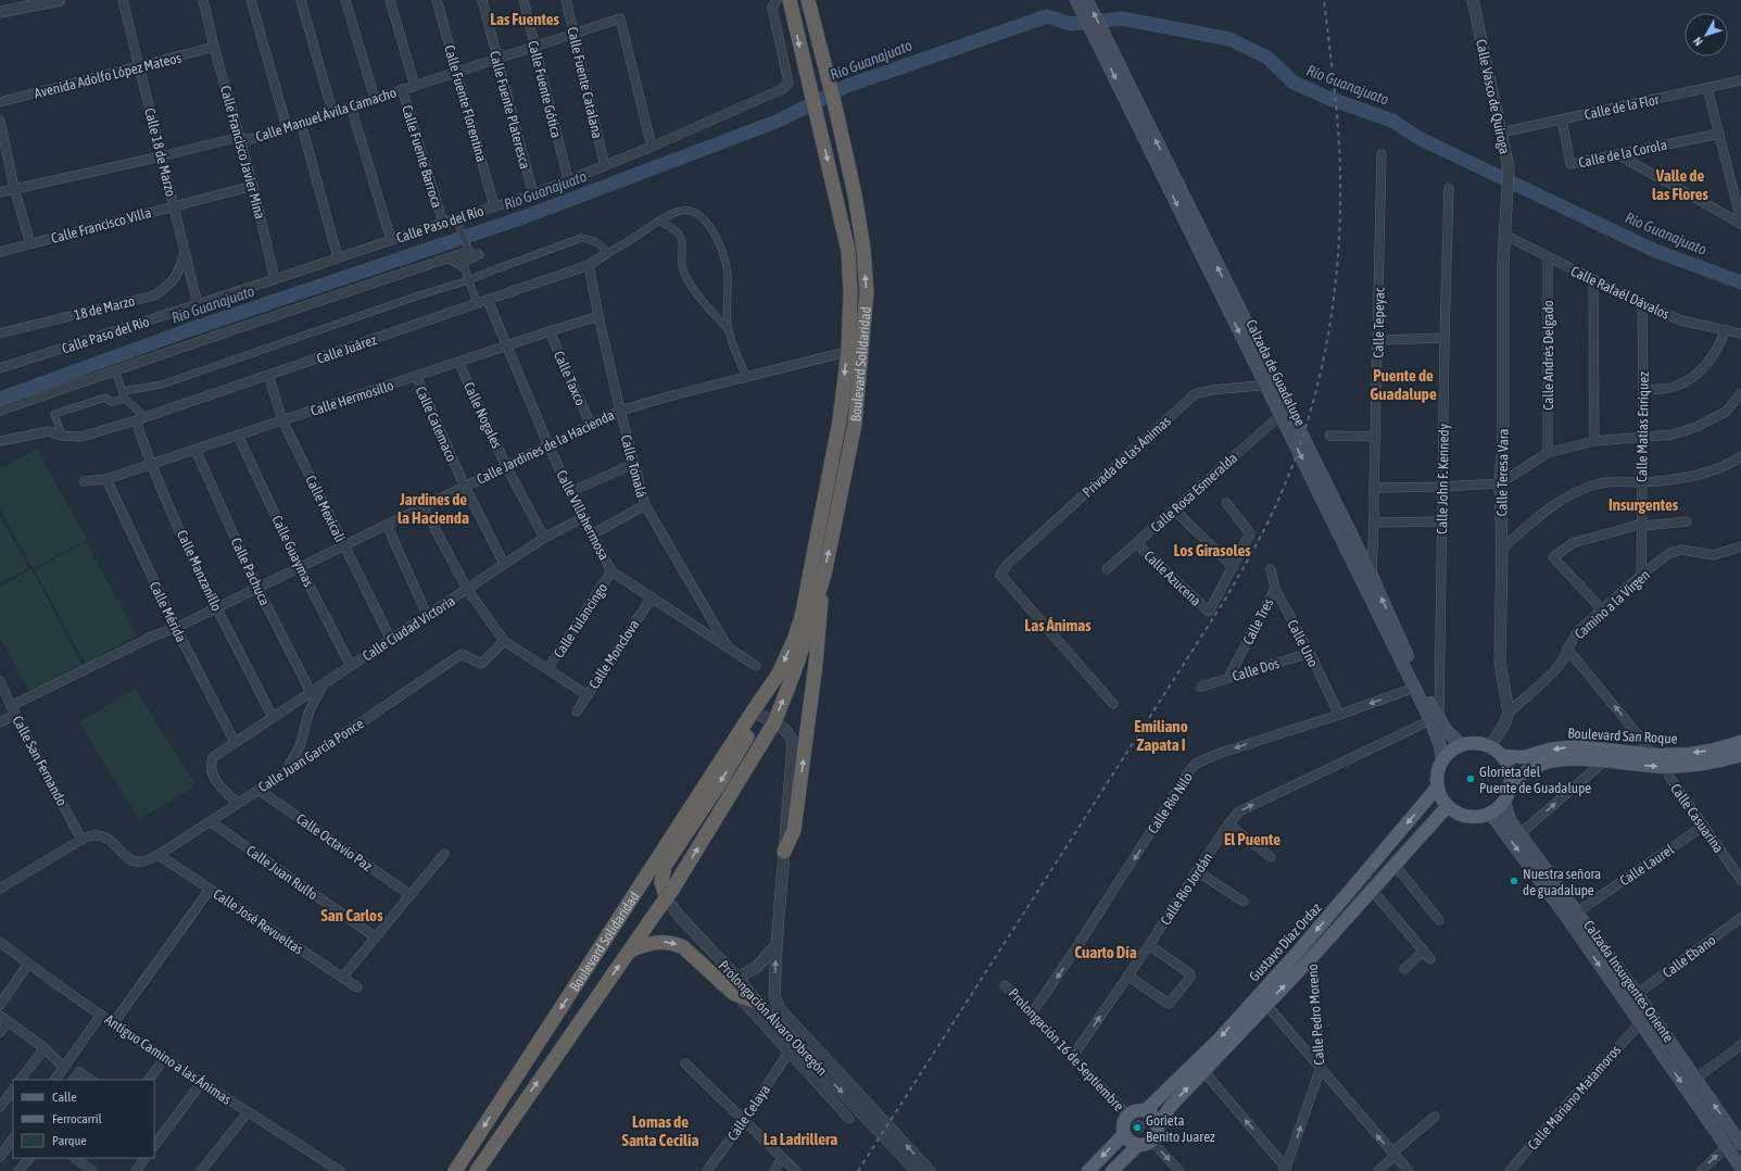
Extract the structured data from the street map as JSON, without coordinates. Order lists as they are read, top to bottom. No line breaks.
{"streets":{"highway":["Boulevard Solidaridad"],"main road":["Calzada de Guadalupe","Boulevard San Roque","Gustavo Díaz Ordaz","Calzada Insurgentes Oriente"],"street":["Avenida Adolfo López Mateos","Calle Fuente Catalana","Calle Fuente Gótica","Calle Vasco de Quiroga","Calle Fuente Florentina","Calle de la Flor","Calle Fuente Plateresca","Calle Manuel Ávila Camacho","Calle 18 de Marzo","Calle Francisco Javier Mina","Calle de la Corola","Calle Fuente Barroca","Calle Paso del Río","Calle Francisco Villa","Calle Rafaél Dávalos","18 de Marzo","Calle Tepeyac","Calle Juárez","Calle Andrés Delgado","Calle Taxco","Calle Hermosillo","Calle Nogales","Calle Catemaco","Calle Matías Enríquez","Calle Jardines de la Hacienda","Privada de las Ánimas","Calle Tonalá","Calle Teresa Vara","Calle John F. Kennedy","Calle Rosa Esmeralda","Calle Mexicali","Calle Villahermosa","Calle Guaymas","Calle Manzanillo","Calle Pachuca","Calle Azucena","Camino a la Virgen","Calle Mérida","Calle Tulancingo","Calle Tres","Calle Ciudad Victoria","Calle Uno","Calle Monclova","Calle Dos","Calle Juan García Ponce","Calle San Fernando","Calle Río Nilo","Calle Casuarina","Calle Octavio Paz","Calle Laurel","Calle Juan Rulfo","Calle Río Jordán","Calle José Revueltas","Calle Ébano","Calle Pedro Moreno","Prolongación Álvaro Obregón","Prolongación 16 de Septiembre","Antiguo Camino a las Ánimas","Calle Mariano Matamoros","Calle Celaya"]},"crossings":[["Avenida Adolfo López Mateos","Calle 18 de Marzo"],["Avenida Adolfo López Mateos","Calle Francisco Javier Mina"],["Calle Fuente Catalana","Calle Manuel Ávila Camacho"],["Calle Fuente Catalana","Calle Paso del Río"],["Calle Fuente Gótica","Calle Manuel Ávila Camacho"],["Calle Fuente Gótica","Calle Paso del Río"],["Calle Vasco de Quiroga","Calle de la Flor"],["Calle Vasco de Quiroga","Calle Teresa Vara"],["Calle Fuente Florentina","Calle Manuel Ávila Camacho"],["Calle Fuente Florentina","Calle Paso del Río"],["Calle de la Flor","Calle de la Corola"],["Calle Fuente Plateresca","Calle Manuel Ávila Camacho"],["Calle Fuente Plateresca","Calle Paso del Río"],["Calle Manuel Ávila Camacho","Calle 18 de Marzo"],["Calle Manuel Ávila Camacho","Calle Francisco Javier Mina"],["Calle Manuel Ávila Camacho","Calle Fuente Barroca"],["Calle Manuel Ávila Camacho","Calle Paso del Río"],["Calle 18 de Marzo","Calle Paso del Río"],["Calle 18 de Marzo","Calle Francisco Villa"],["Calle 18 de Marzo","18 de Marzo"],["Calle Francisco Javier Mina","Calle Paso del Río"],["Calle Francisco Javier Mina","Calle Francisco Villa"],["Calle Fuente Barroca","Calle Paso del Río"],["Calle Rafaél Dávalos","Calle Andrés Delgado"],["Calle Rafaél Dávalos","Calle Matías Enríquez"],["Calle Rafaél Dávalos","Calle Teresa Vara"],["Calle Tepeyac","Calzada de Guadalupe"],["Calle Juárez","Calle Tonalá"],["Calle Juárez","Calle Mexicali"],["Calle Juárez","Calle Villahermosa"],["Calle Juárez","Calle Manzanillo"],["Boulevard Solidaridad","Calle Jardines de la Hacienda"],["Boulevard Solidaridad","Prolongación Álvaro Obregón"],["Calzada de Guadalupe","Privada de las Ánimas"],["Calzada de Guadalupe","Calle John F. Kennedy"],["Calzada de Guadalupe","Calle Rosa Esmeralda"],["Calzada de Guadalupe","Boulevard San Roque"],["Calzada de Guadalupe","Calle Río Nilo"],["Calzada de Guadalupe","Calle Río Jordán"],["Calzada de Guadalupe","Gustavo Díaz Ordaz"],["Calzada de Guadalupe","Calzada Insurgentes Oriente"],["Calle Taxco","Calle Hermosillo"],["Calle Taxco","Calle Jardines de la Hacienda"],["Calle Hermosillo","Calle Nogales"],["Calle Hermosillo","Calle Catemaco"],["Calle Hermosillo","Calle Tonalá"],["Calle Hermosillo","Calle Mexicali"],["Calle Hermosillo","Calle Villahermosa"],["Calle Hermosillo","Calle Guaymas"],["Calle Hermosillo","Calle Manzanillo"],["Calle Hermosillo","Calle Pachuca"],["Calle Hermosillo","Calle Mérida"],["Calle Nogales","Calle Jardines de la Hacienda"],["Calle Nogales","Calle Ciudad Victoria"],["Calle Catemaco","Calle Jardines de la Hacienda"],["Calle Catemaco","Calle Ciudad Victoria"],["Calle Matías Enríquez","Camino a la Virgen"],["Calle Jardines de la Hacienda","Calle Tonalá"],["Calle Jardines de la Hacienda","Calle Mexicali"],["Calle Jardines de la Hacienda","Calle Villahermosa"],["Calle Jardines de la Hacienda","Calle Guaymas"],["Calle Jardines de la Hacienda","Calle Manzanillo"],["Calle Jardines de la Hacienda","Calle Pachuca"],["Calle Jardines de la Hacienda","Calle Mérida"],["Calle Jardines de la Hacienda","Calle San Fernando"],["Calle Tonalá","Calle Villahermosa"],["Calle Teresa Vara","Camino a la Virgen"],["Calle John F. Kennedy","Calle Río Jordán"],["Calle Rosa Esmeralda","Calle Azucena"],["Calle Mexicali","Calle Ciudad Victoria"],["Calle Villahermosa","Calle Tulancingo"],["Calle Villahermosa","Calle Ciudad Victoria"],["Calle Villahermosa","Calle Monclova"],["Calle Guaymas","Calle Ciudad Victoria"],["Calle Manzanillo","Calle Ciudad Victoria"],["Calle Pachuca","Calle Ciudad Victoria"],["Calle Mérida","Calle Ciudad Victoria"],["Calle Tres","Calle Uno"],["Calle Tres","Calle Dos"],["Calle Ciudad Victoria","Calle Juan García Ponce"],["Calle Uno","Calle Dos"],["Calle Uno","Calle Río Nilo"],["Boulevard San Roque","Gustavo Díaz Ordaz"],["Boulevard San Roque","Calzada Insurgentes Oriente"],["Calle Juan García Ponce","Calle San Fernando"],["Calle Juan García Ponce","Calle Octavio Paz"],["Calle Juan García Ponce","Calle Juan Rulfo"],["Calle Juan García Ponce","Calle José Revueltas"],["Calle Río Nilo","Prolongación 16 de Septiembre"],["Calle Casuarina","Calle Laurel"],["Calle Laurel","Calzada Insurgentes Oriente"],["Calle Río Jordán","Prolongación 16 de Septiembre"],["Gustavo Díaz Ordaz","Calzada Insurgentes Oriente"],["Gustavo Díaz Ordaz","Calle Pedro Moreno"],["Gustavo Díaz Ordaz","Prolongación 16 de Septiembre"],["Calle Ébano","Calzada Insurgentes Oriente"],["Calzada Insurgentes Oriente","Calle Mariano Matamoros"]],"one_way":["Calle Río Nilo","Calle Río Jordán","Calle Pedro Moreno"],"districts":["Las Fuentes","Valle de las Flores","Puente de Guadalupe","Jardines de la Hacienda","Insurgentes","Los Girasoles","Las Ánimas","Emiliano Zapata I","El Puente","San Carlos","Cuarto Día","Lomas de Santa Cecilia","La Ladrillera"],"water":["Río Guanajuato"],"places":["Glorieta del Puente de Guadalupe","Nuestra señora de guadalupe","Gorieta Benito Juarez"],"legend":["Calle","Ferrocarril","Parque"],"north":"bottom left"}
